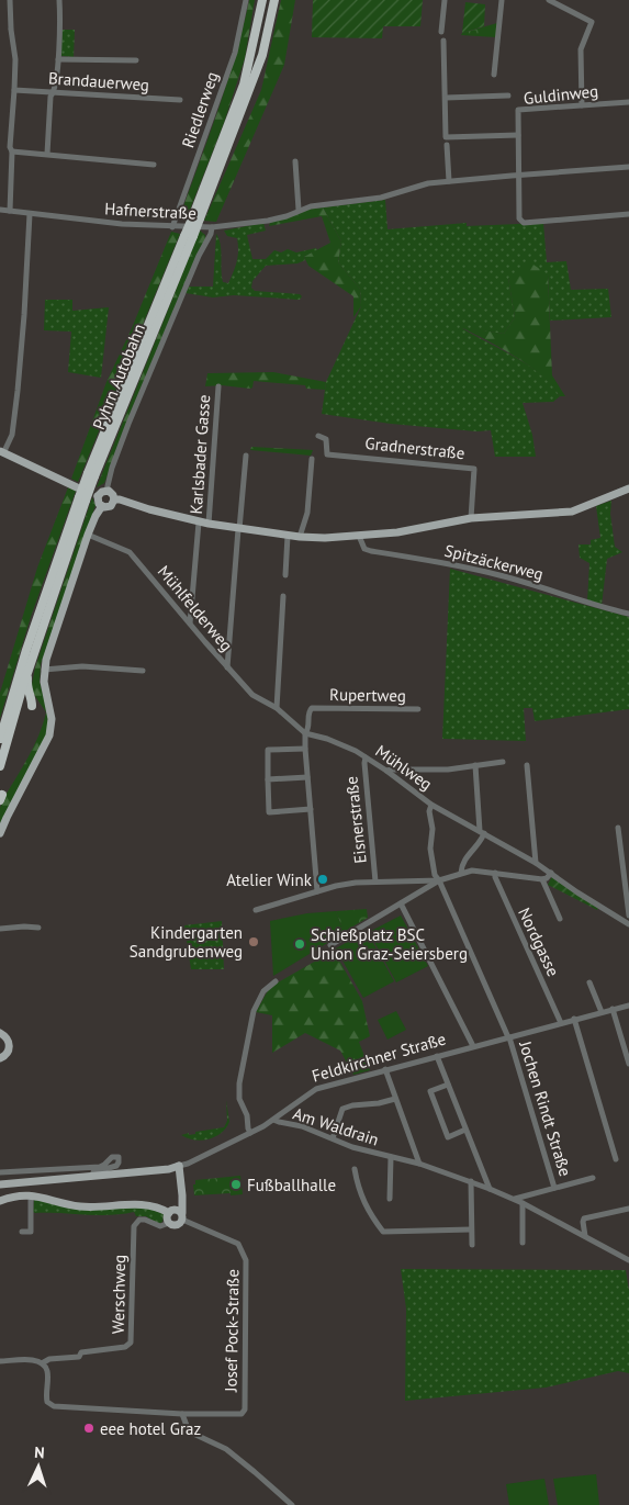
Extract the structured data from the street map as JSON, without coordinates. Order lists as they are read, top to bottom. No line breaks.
{"streets":{"highway":["Pyhrn Autobahn"],"main road":["Feldkirchner Straße"],"street":["Brandauerweg","Guldinweg","Riedlerweg","Hafnerstraße","Gradnerstraße","Karlsbader Gasse","Spitzäckerweg","Mühlfelderweg","Rupertweg","Mühlweg","Eisnerstraße","Nordgasse","Jochen Rindt Straße","Am Waldrain","Werschweg","Josef Pock-Straße"]},"crossings":[["Guldinweg","Hafnerstraße"],["Riedlerweg","Hafnerstraße"],["Karlsbader Gasse","Mühlfelderweg"],["Mühlfelderweg","Rupertweg"],["Mühlfelderweg","Mühlweg"],["Rupertweg","Mühlweg"],["Mühlweg","Eisnerstraße"],["Mühlweg","Jochen Rindt Straße"],["Nordgasse","Feldkirchner Straße"],["Feldkirchner Straße","Jochen Rindt Straße"],["Feldkirchner Straße","Am Waldrain"],["Jochen Rindt Straße","Am Waldrain"],["Werschweg","Josef Pock-Straße"]],"places":["Atelier Wink","Kindergarten Sandgrubenweg","Schießplatz BSC Union Graz-Seiersberg","Fußballhalle","eee hotel Graz"],"north":"top"}
